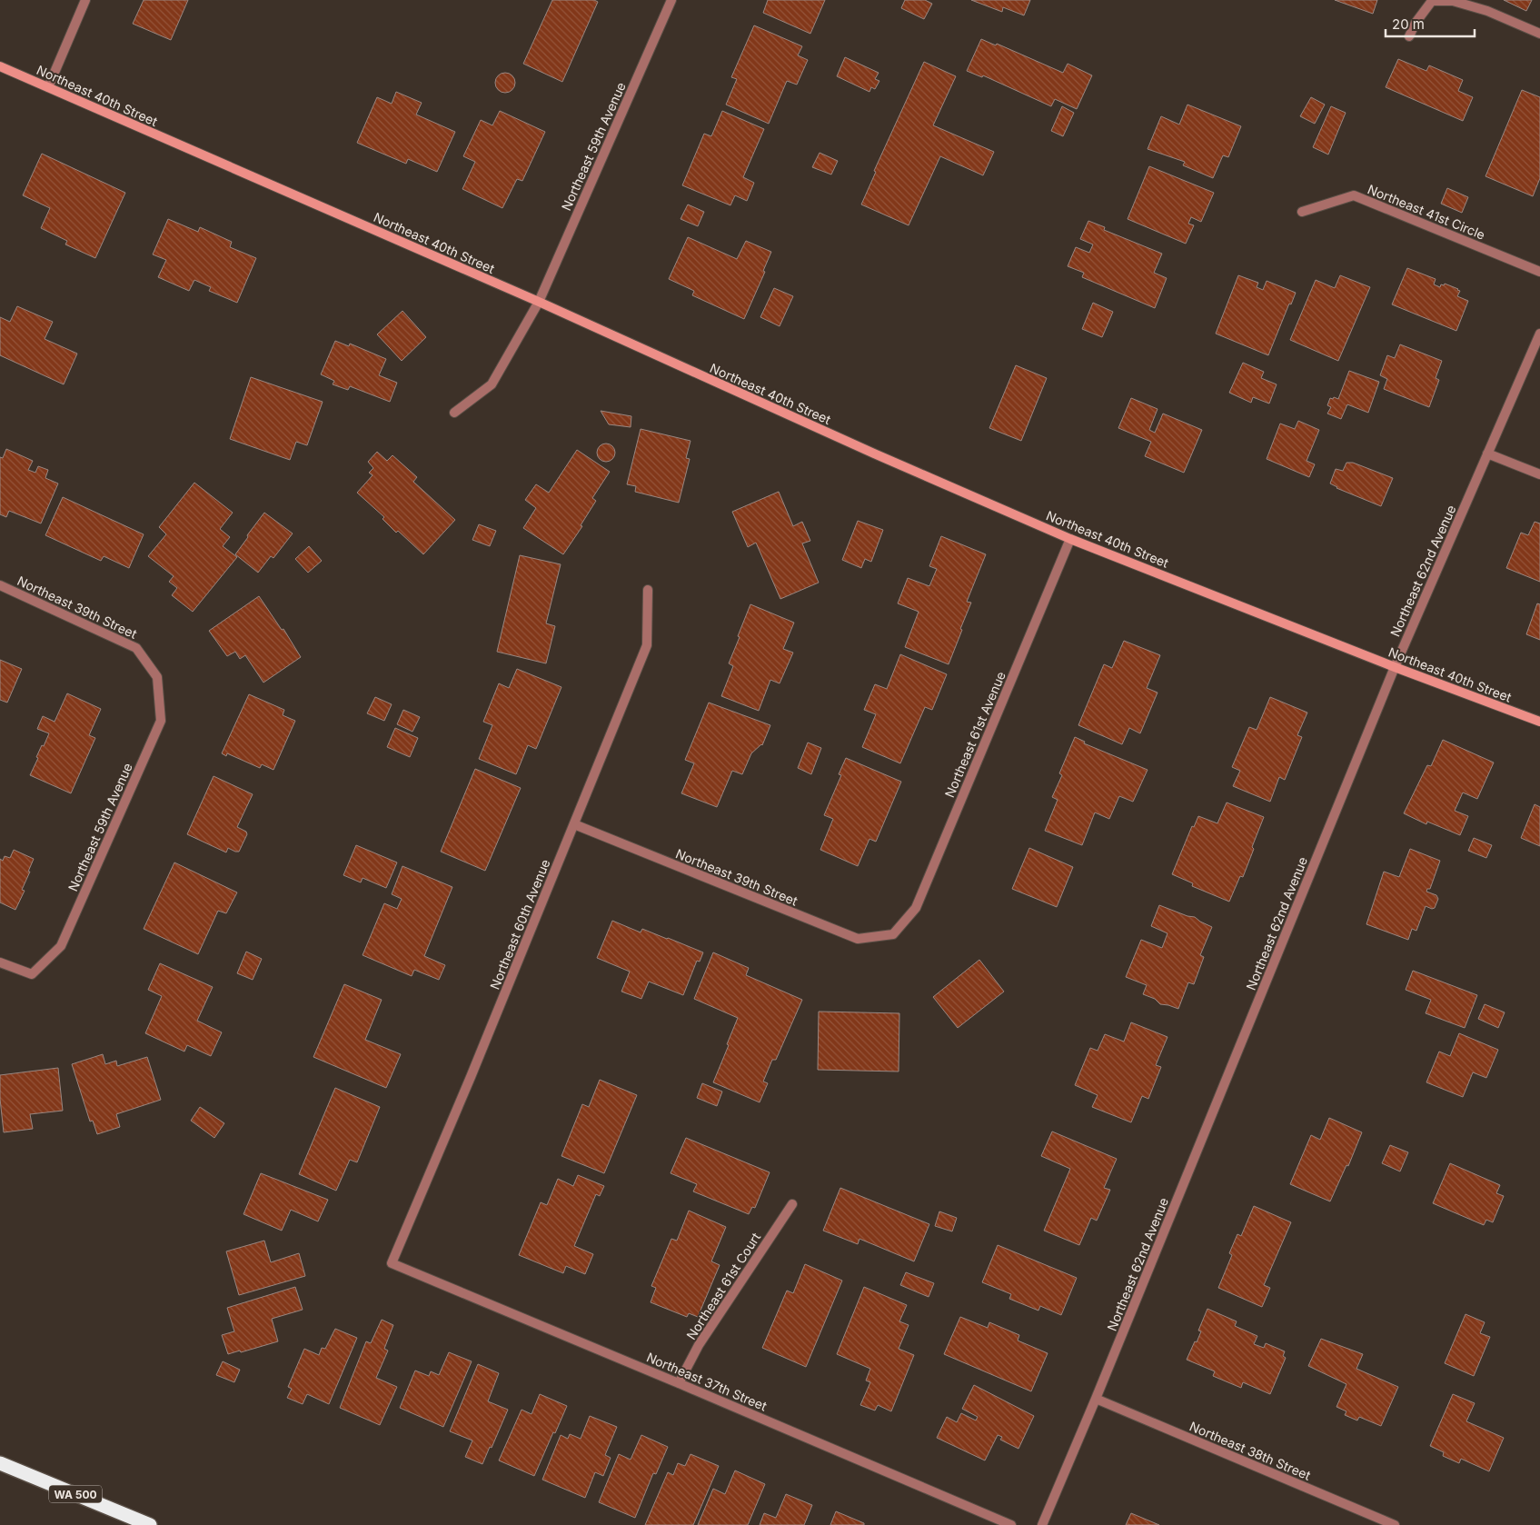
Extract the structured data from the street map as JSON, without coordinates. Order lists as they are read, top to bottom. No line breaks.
{"streets":{"highway":["WA 500"],"street":["Northeast 40th Street","Northeast 59th Avenue","Northeast 41st Circle","Northeast 62nd Avenue","Northeast 39th Street","Northeast 61st Avenue","Northeast 60th Avenue","Northeast 61st Court","Northeast 37th Street","Northeast 38th Street"]},"crossings":[["Northeast 40th Street","Northeast 59th Avenue"],["Northeast 40th Street","Northeast 62nd Avenue"],["Northeast 40th Street","Northeast 61st Avenue"],["Northeast 59th Avenue","Northeast 39th Street"],["Northeast 62nd Avenue","Northeast 38th Street"],["Northeast 39th Street","Northeast 61st Avenue"],["Northeast 39th Street","Northeast 60th Avenue"],["Northeast 60th Avenue","Northeast 37th Street"],["Northeast 61st Court","Northeast 37th Street"]],"scale_bar":"20 m"}
